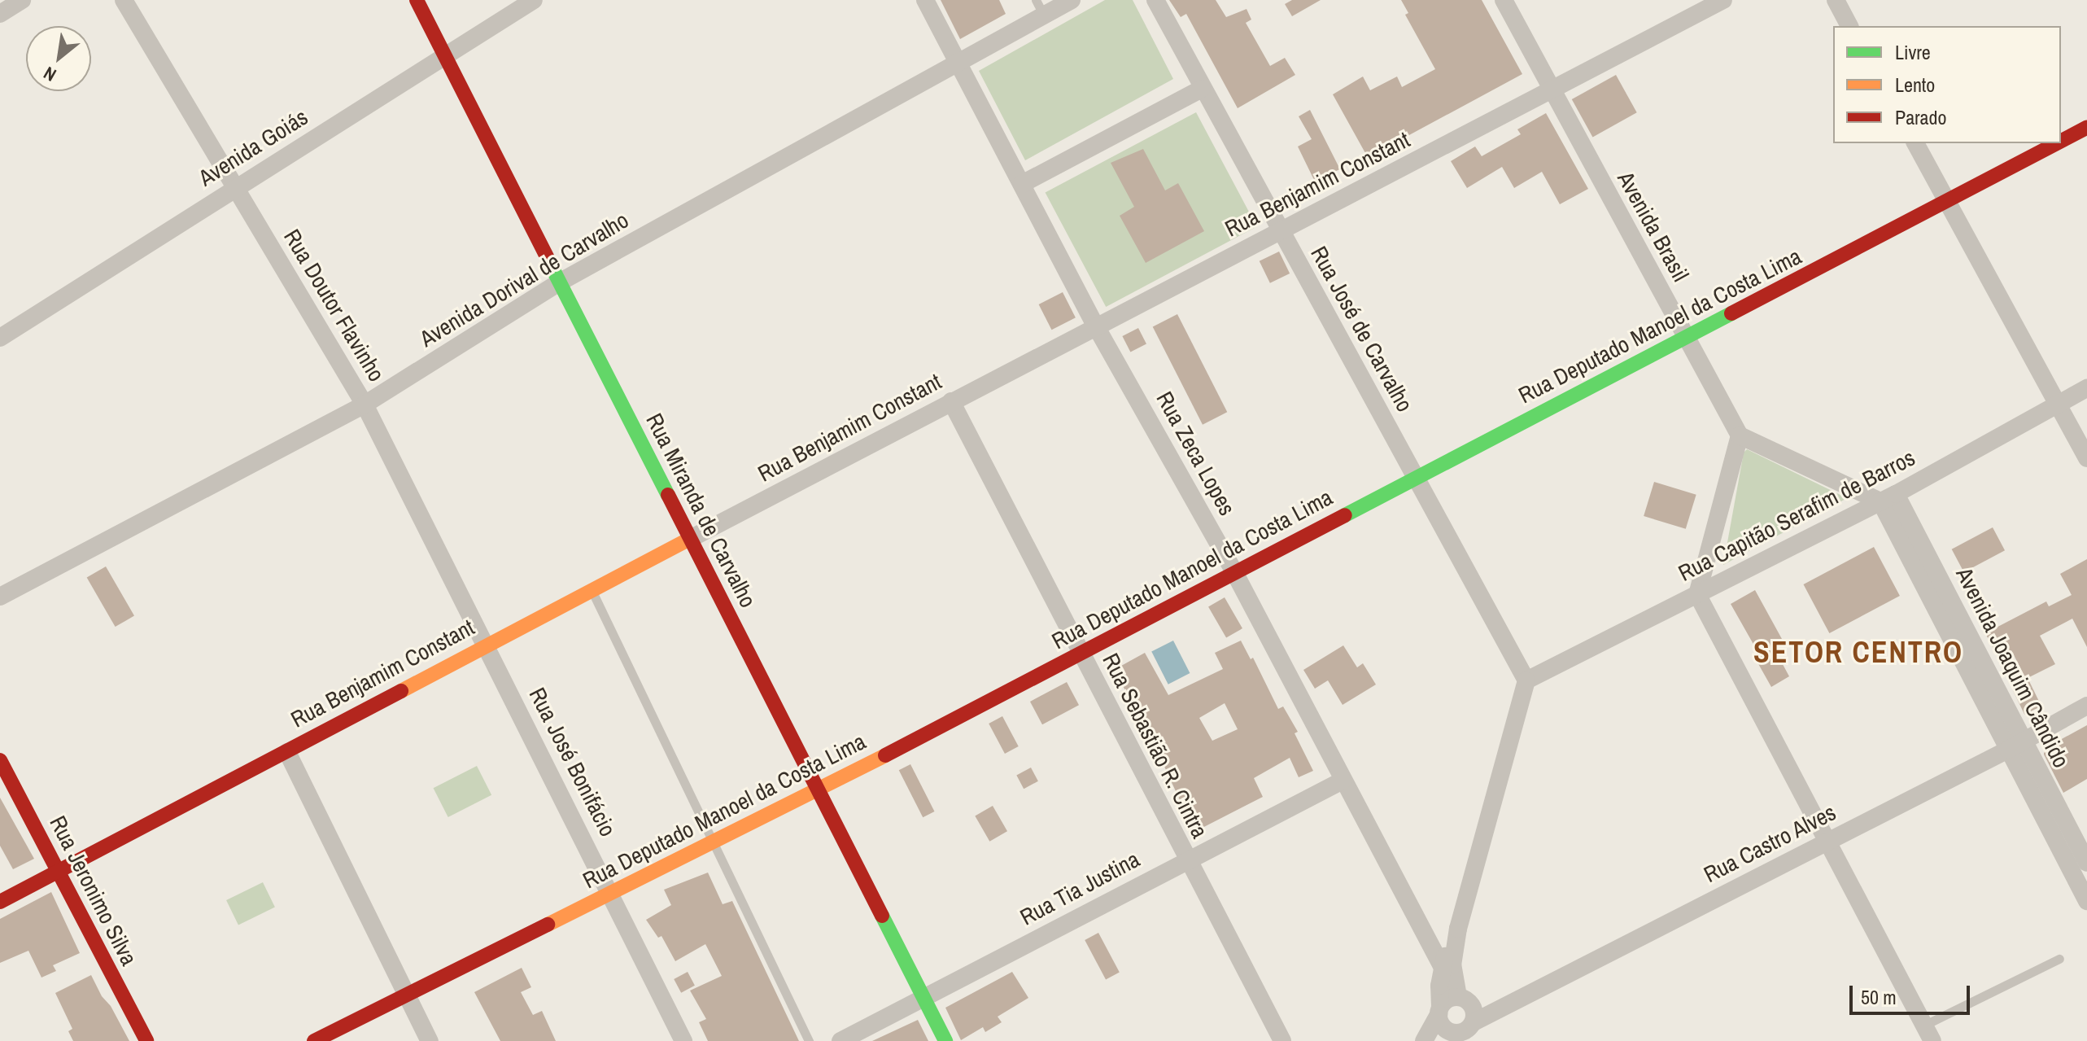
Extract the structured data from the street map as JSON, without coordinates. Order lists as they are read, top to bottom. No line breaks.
{"streets":{"street":["Avenida Goiás","Rua Benjamim Constant","Avenida Brasil","Avenida Dorival de Carvalho","Rua Doutor Flavinho","Rua Deputado Manoel da Costa Lima","Rua José de Carvalho","Rua Zeca Lopes","Rua Miranda de Carvalho","Rua Capitão Serafim de Barros","Avenida Joaquim Cândido","Rua Sebastião R. Cintra","Rua José Bonifácio","Rua Castro Alves","Rua Tia Justina","Rua Jeronimo Silva"]},"crossings":[["Avenida Goiás","Rua Doutor Flavinho"],["Avenida Goiás","Rua Miranda de Carvalho"],["Rua Benjamim Constant","Avenida Brasil"],["Rua Benjamim Constant","Rua Doutor Flavinho"],["Rua Benjamim Constant","Rua José de Carvalho"],["Rua Benjamim Constant","Rua Zeca Lopes"],["Rua Benjamim Constant","Rua Miranda de Carvalho"],["Rua Benjamim Constant","Rua Sebastião R. Cintra"],["Rua Benjamim Constant","Rua José Bonifácio"],["Rua Benjamim Constant","Rua Jeronimo Silva"],["Avenida Brasil","Rua Deputado Manoel da Costa Lima"],["Avenida Dorival de Carvalho","Rua Doutor Flavinho"],["Avenida Dorival de Carvalho","Rua Zeca Lopes"],["Avenida Dorival de Carvalho","Rua Miranda de Carvalho"],["Rua Doutor Flavinho","Rua José Bonifácio"],["Rua Deputado Manoel da Costa Lima","Rua José de Carvalho"],["Rua Deputado Manoel da Costa Lima","Rua Zeca Lopes"],["Rua Deputado Manoel da Costa Lima","Rua Miranda de Carvalho"],["Rua Deputado Manoel da Costa Lima","Rua Sebastião R. Cintra"],["Rua Deputado Manoel da Costa Lima","Rua José Bonifácio"],["Rua José de Carvalho","Rua Capitão Serafim de Barros"],["Rua Zeca Lopes","Rua Tia Justina"],["Rua Miranda de Carvalho","Rua Tia Justina"],["Avenida Joaquim Cândido","Rua Castro Alves"],["Rua Sebastião R. Cintra","Rua Tia Justina"]],"districts":["SETOR CENTRO"],"legend":["Livre","Lento","Parado"],"scale_bar":"50 m","north":"bottom left"}
